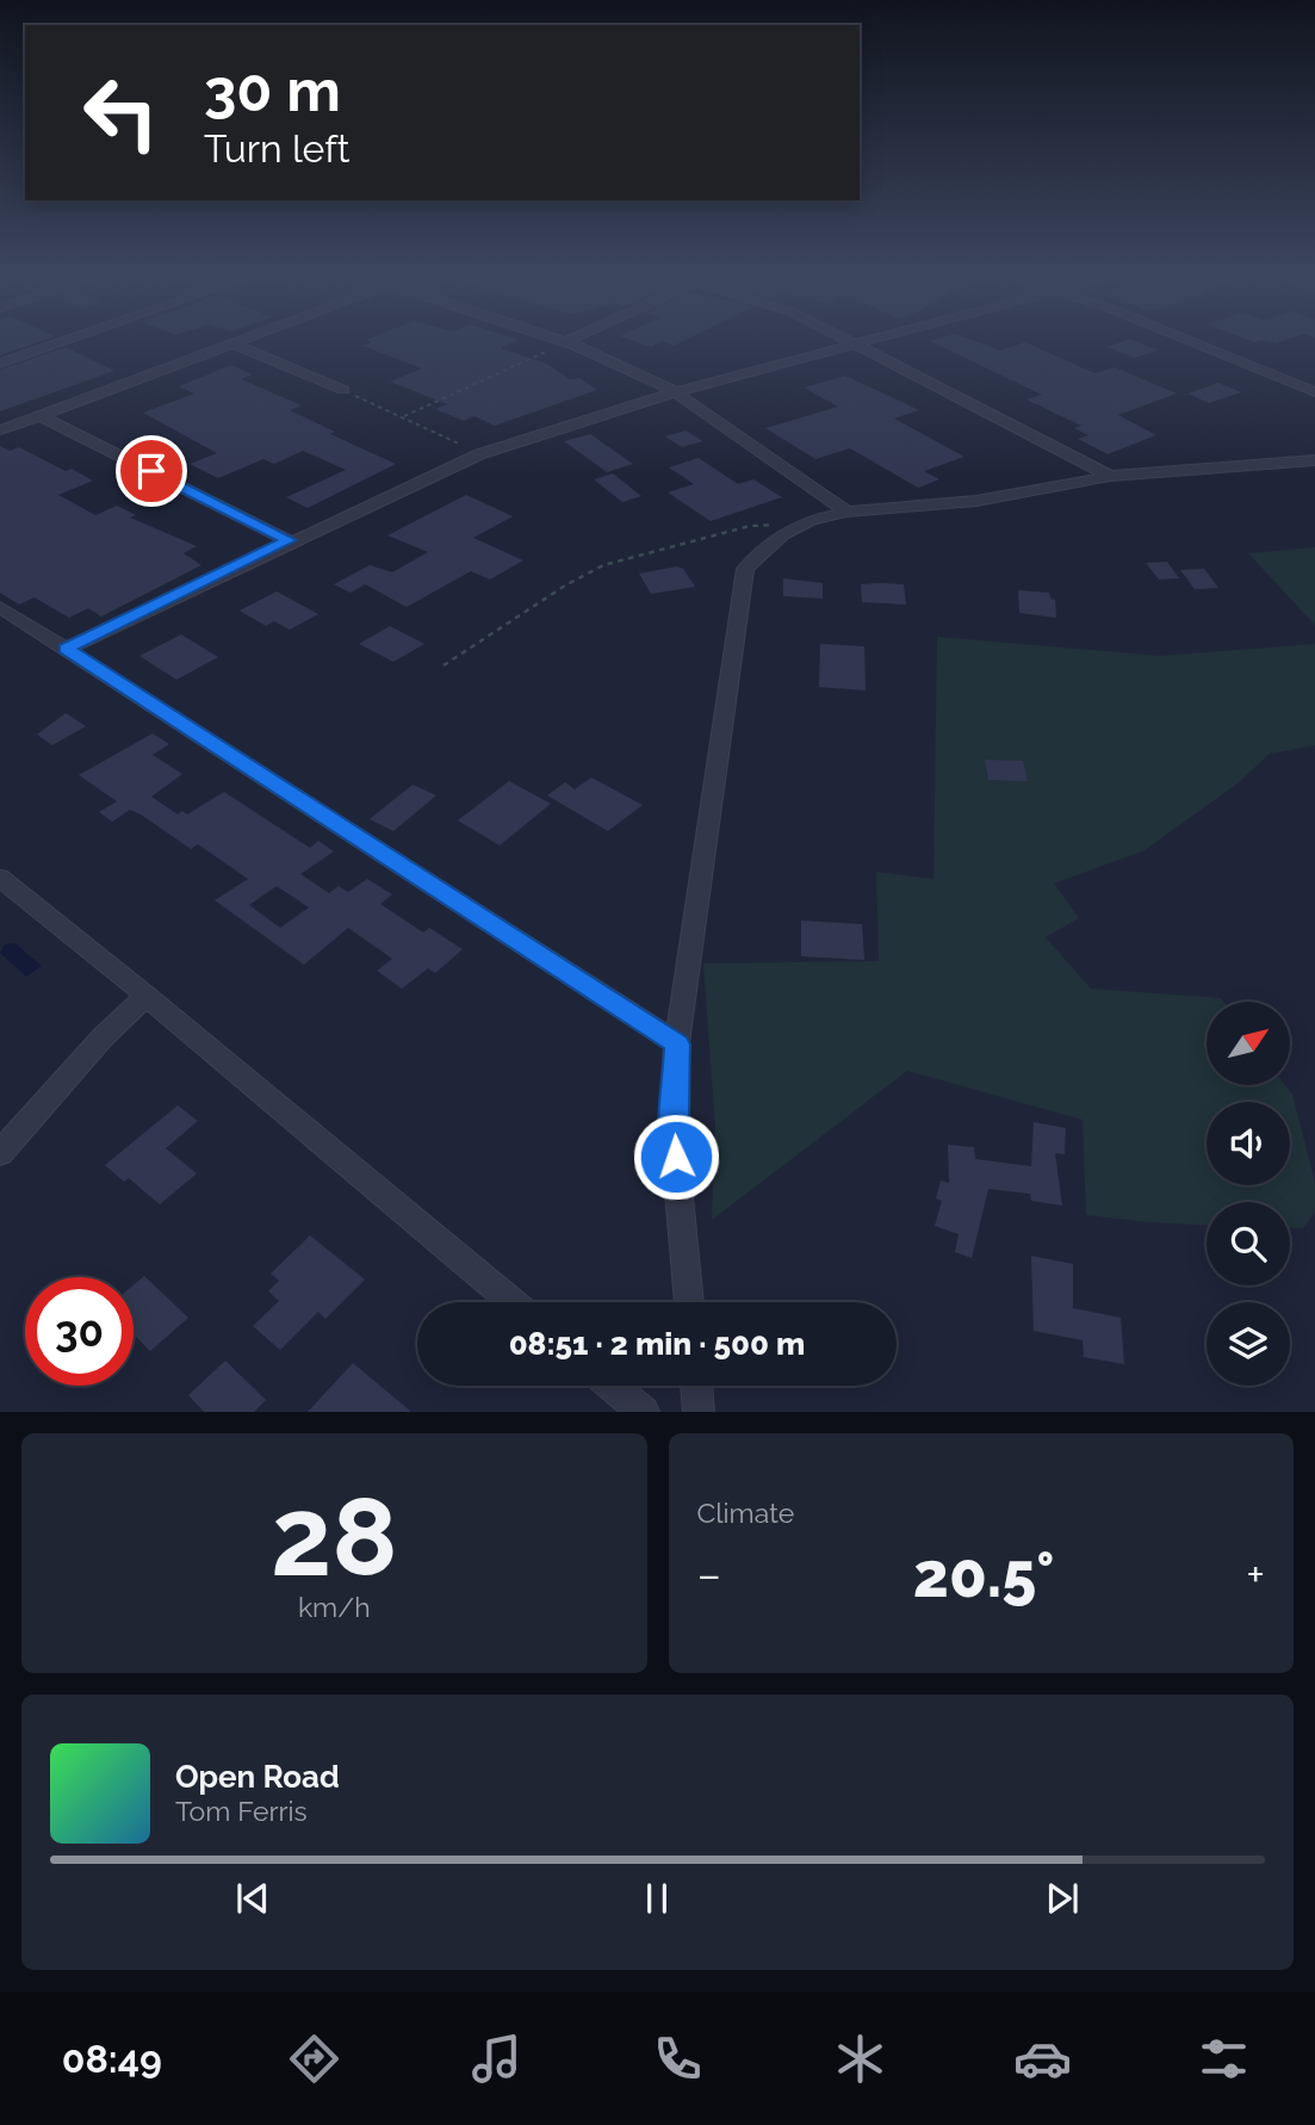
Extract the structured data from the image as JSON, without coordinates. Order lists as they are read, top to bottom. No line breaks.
{"north":"top right","page":{"turn":["30 m","Turn left"],"limit":"30","trip":"08:51 · 2 min · 500 m","tile":[["28","km/h"],"Climate"],"heat":["−","20.5°","+"],"song":["Open Road","Tom Ferris"],"tabs":"08:49"}}
